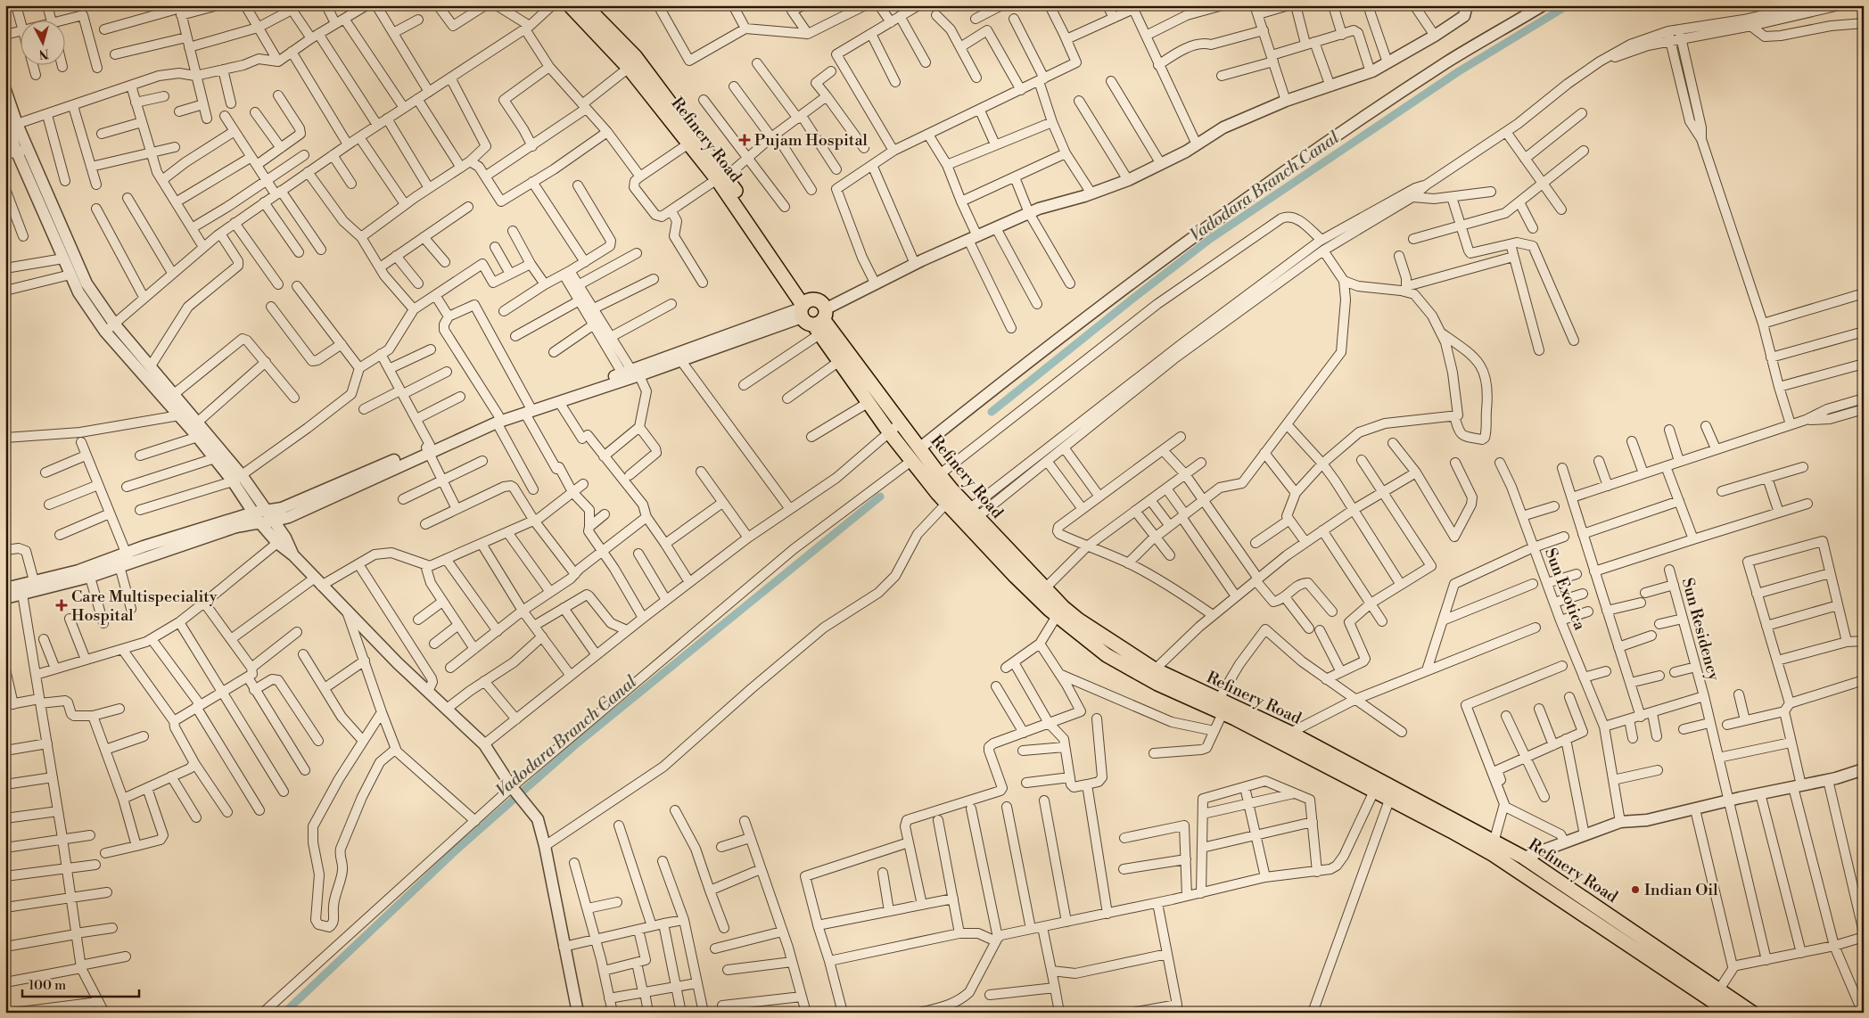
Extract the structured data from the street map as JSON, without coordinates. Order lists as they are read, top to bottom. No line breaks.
{"streets":{"main road":["Refinery Road"],"street":["Sun Exotica","Sun Residency"]},"water":["Vadodara Branch Canal"],"places":{"health":["Pujam Hospital","Care Multispeciality Hospital"],"other":["Indian Oil"]},"scale_bar":"100 m","north":"bottom"}
